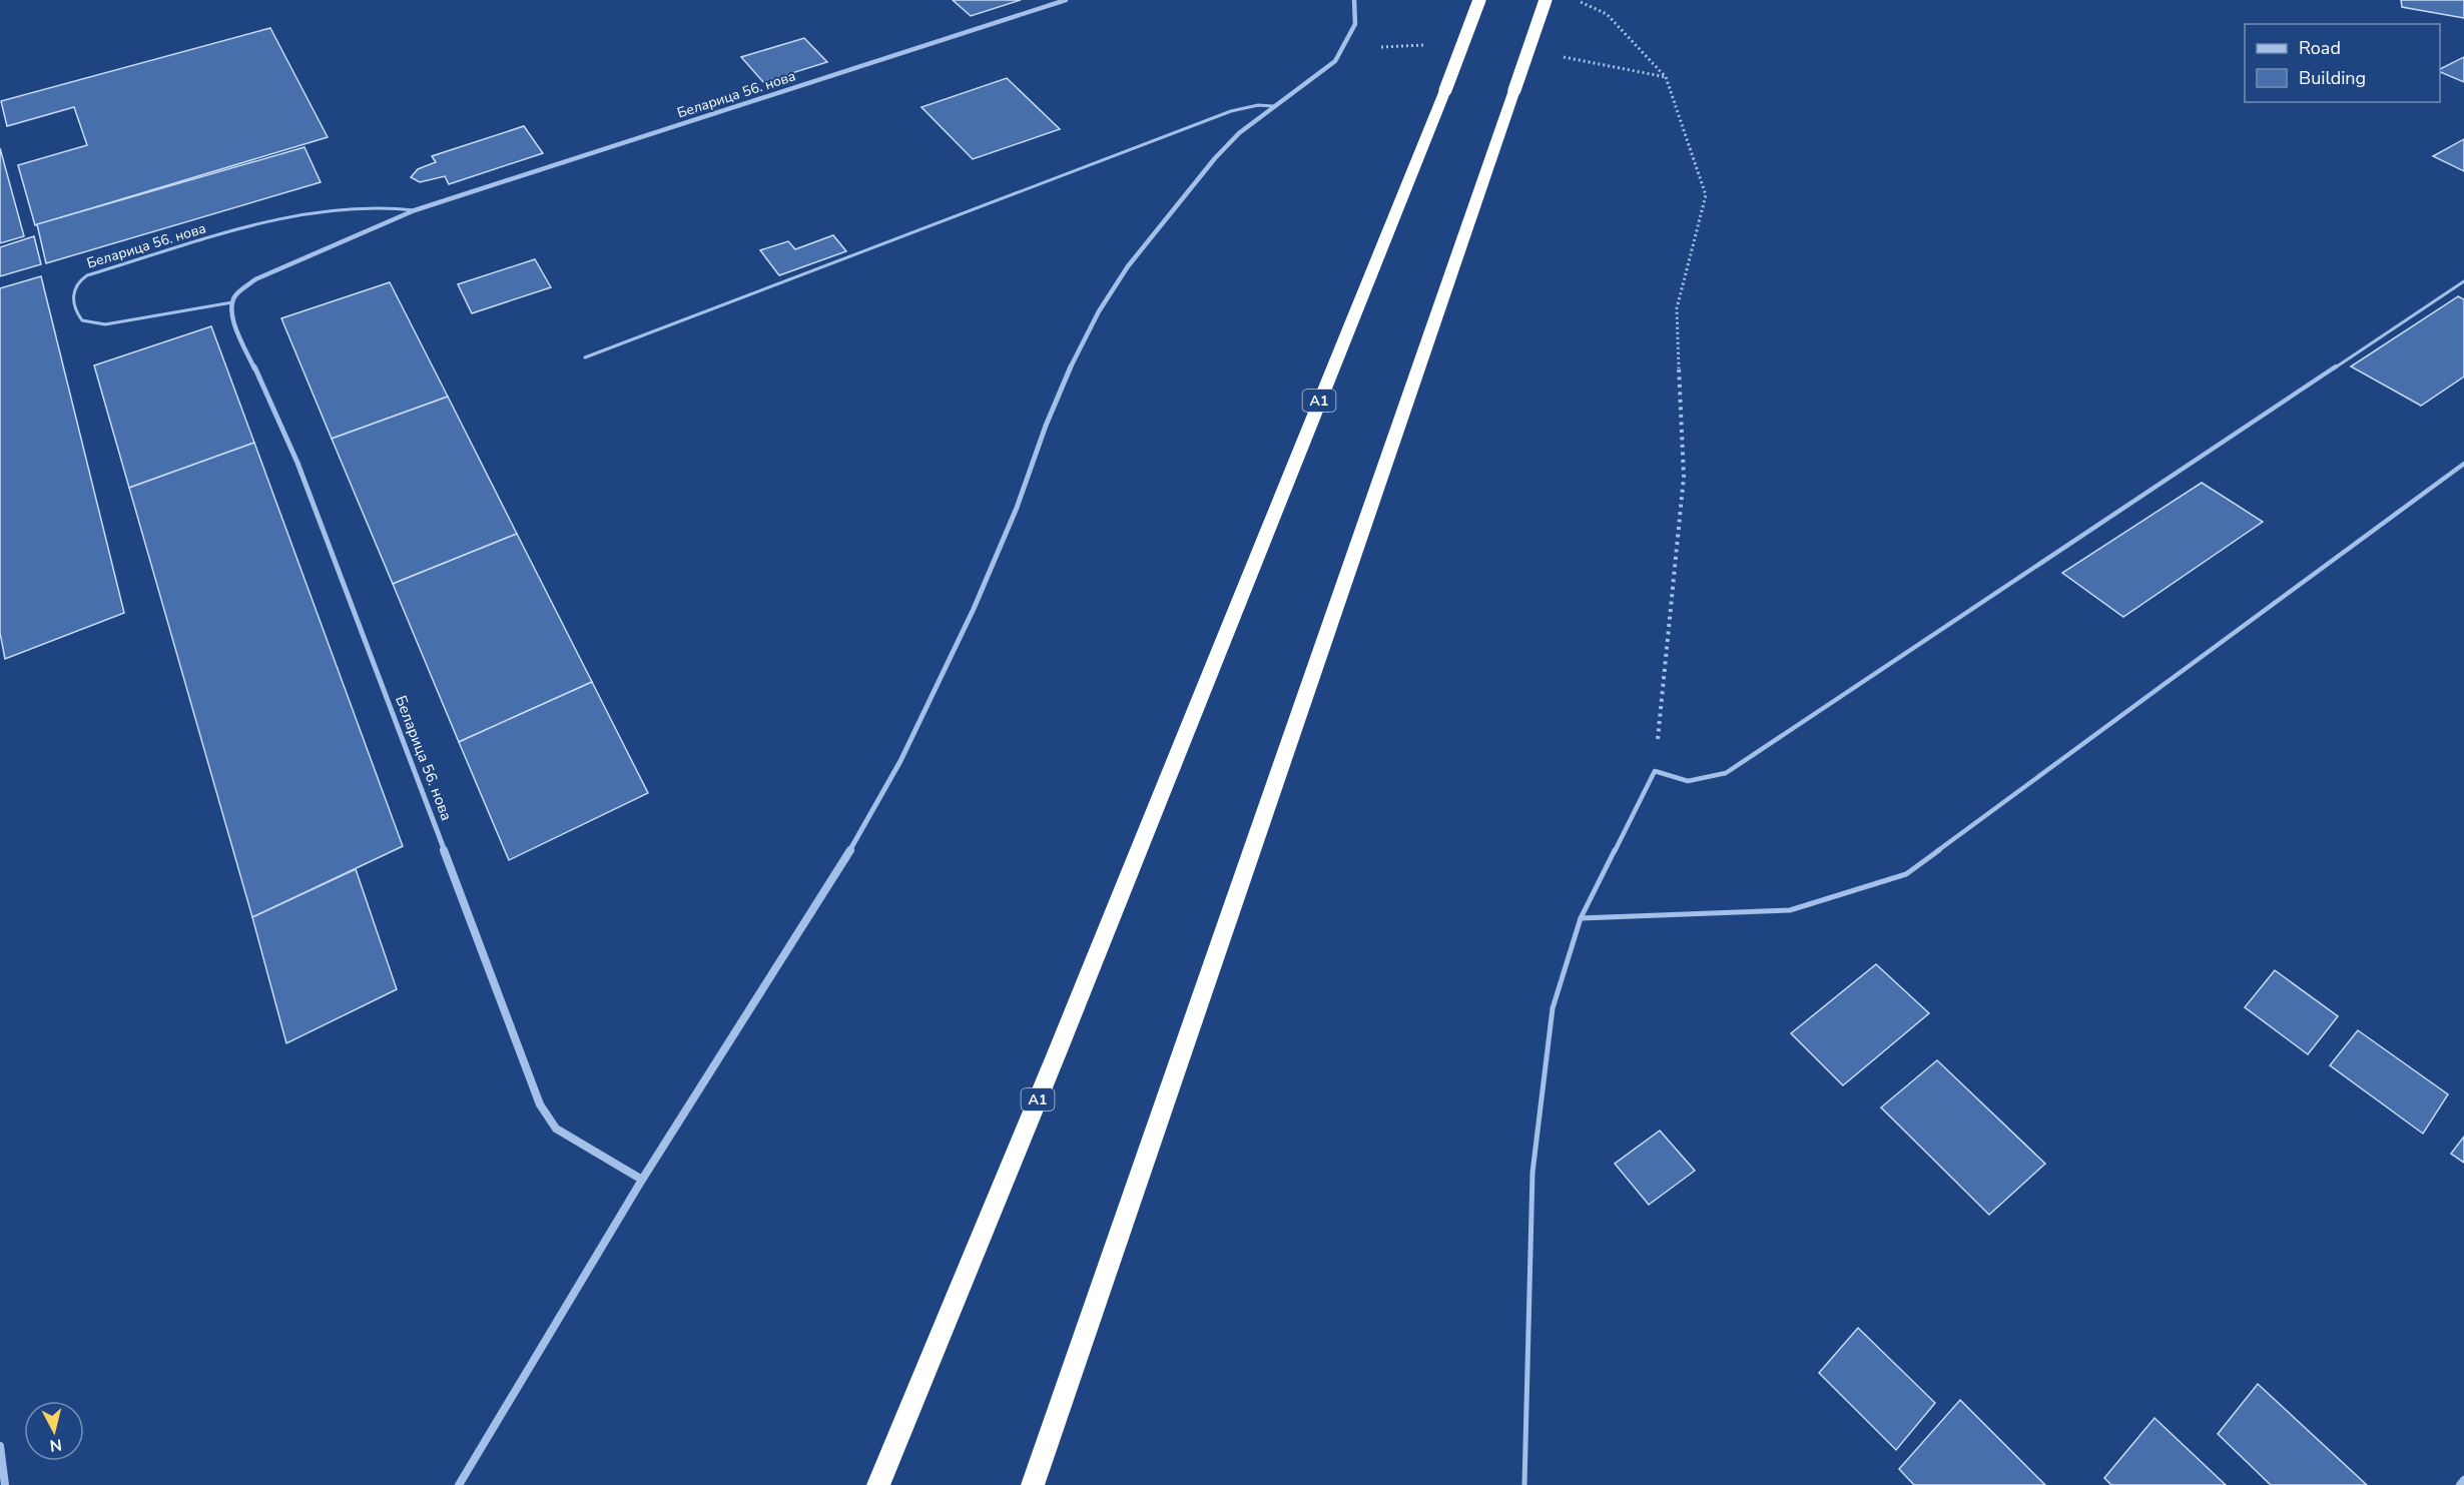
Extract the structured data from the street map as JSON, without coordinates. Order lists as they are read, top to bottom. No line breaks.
{"streets":{"highway":["A1"],"street":["Беларица 56. нова"]},"legend":["Road","Building"],"north":"bottom"}
